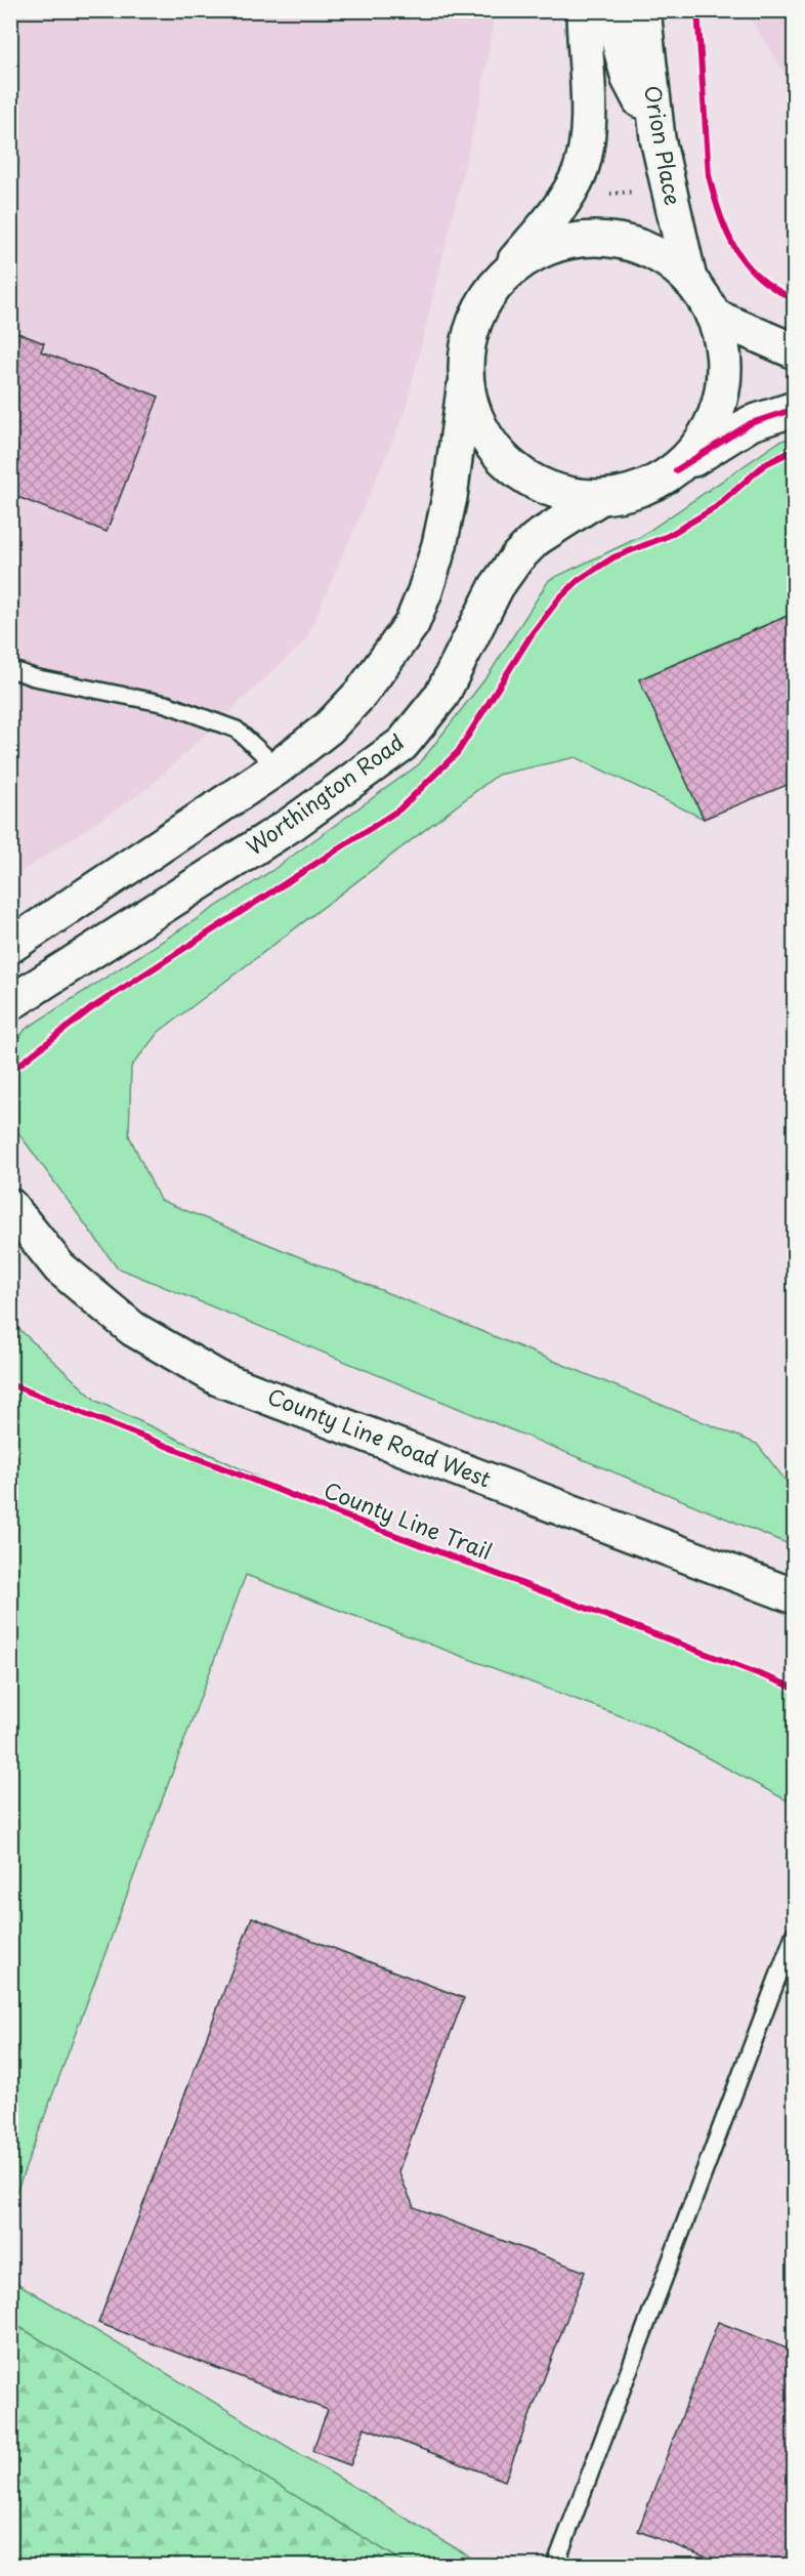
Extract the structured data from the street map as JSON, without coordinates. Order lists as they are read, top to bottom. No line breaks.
{"streets":{"main road":["Orion Place","Worthington Road","County Line Road West"],"cycle path":["County Line Trail"]}}
